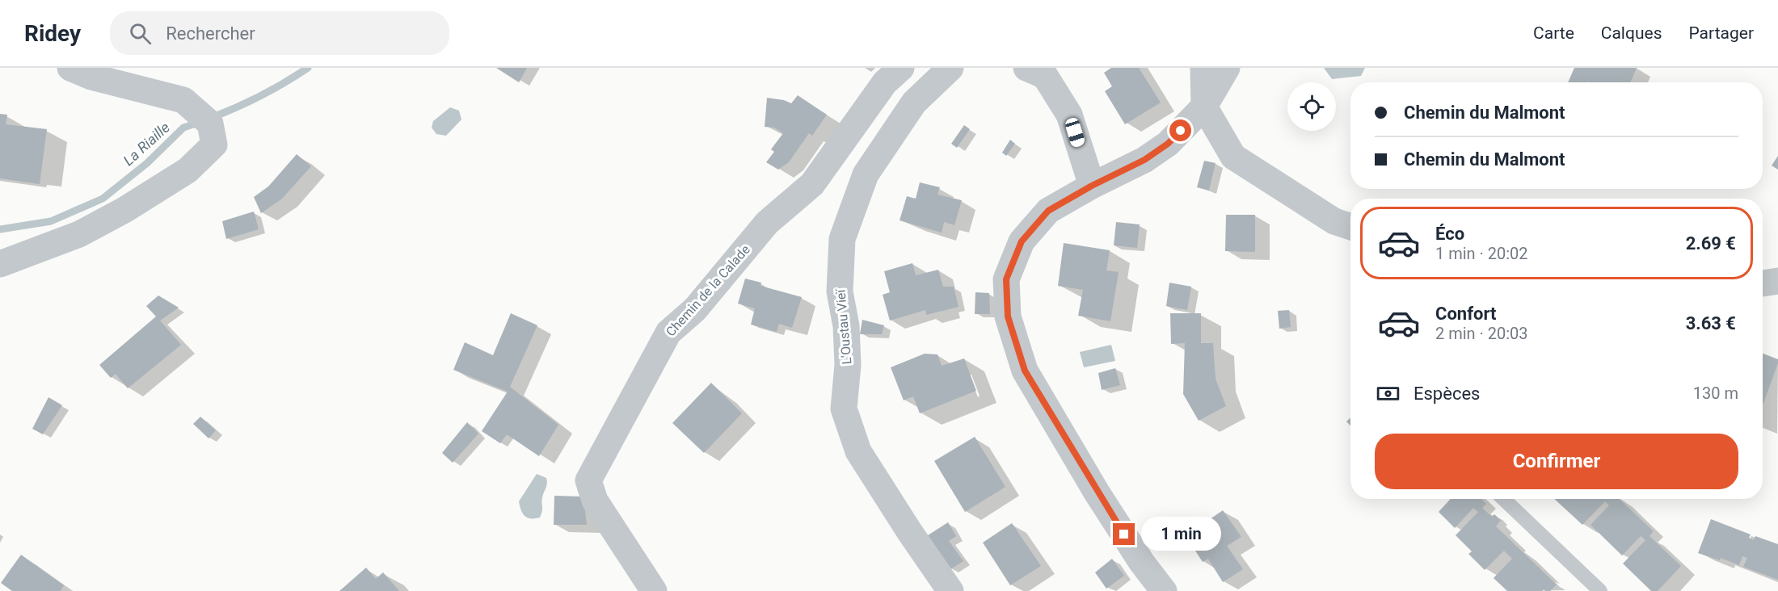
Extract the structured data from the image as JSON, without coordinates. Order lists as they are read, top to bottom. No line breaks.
{"streets":{"street":["Chemin de la Calade","L'Oustau Vieï"]},"water":["La Riaille"],"page":{"header":"Ridey","search":"Rechercher","nav":["Carte","Calques","Partager"],"banner":["Chemin du Malmont","Chemin du Malmont"],"list":[{"name":"Éco","note":"1 min · 20:02","value":"2.69 €"},{"name":"Confort","note":"2 min · 20:03","value":"3.63 €"}],"pay":["Espèces","130 m"],"buttons":"Confirmer","bubble":"1 min"}}
